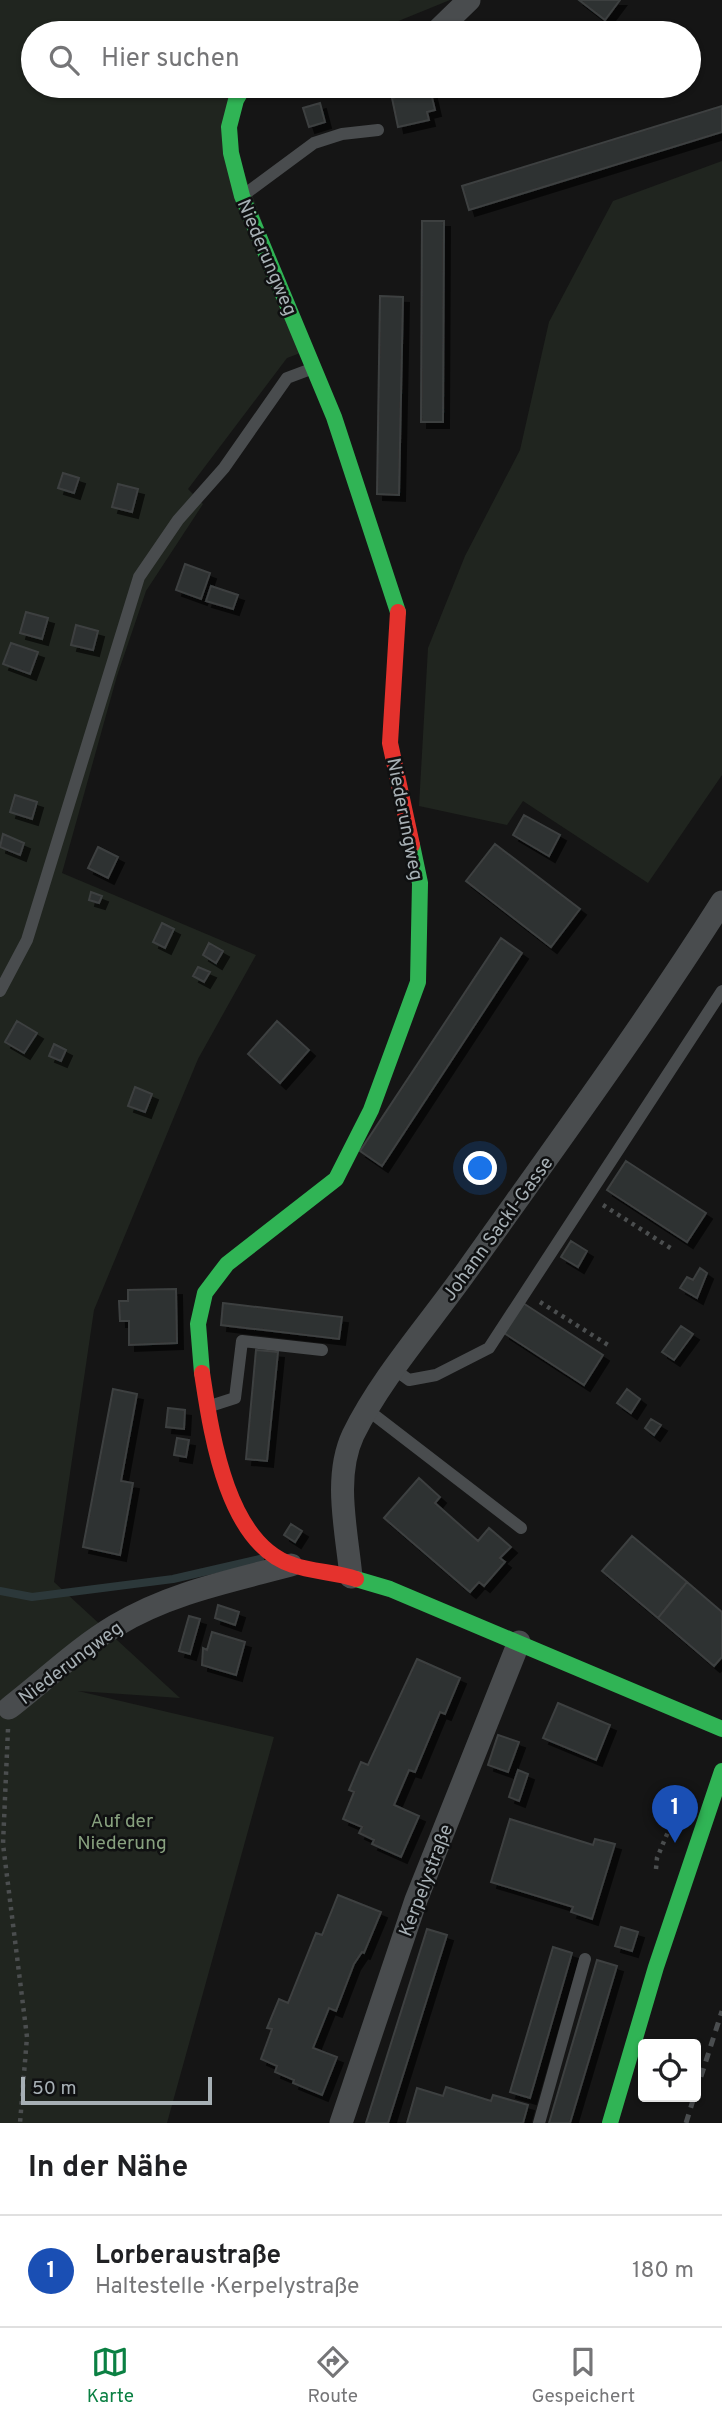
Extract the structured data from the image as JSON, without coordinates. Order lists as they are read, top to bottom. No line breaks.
{"streets":{"street":["Niederungweg","Johann Sackl-Gasse","Kerpelystraße"]},"crossings":[["Niederungweg","Johann Sackl-Gasse"],["Niederungweg","Kerpelystraße"]],"parks":["Auf der Niederung"],"scale_bar":"50 m","page":{"search":"Hier suchen","pins":"1","scale":"50 m","heading":"In der Nähe","list":[{"mark":"1","name":"Lorberaustraße","note":"Haltestelle · Kerpelystraße","value":"180 m"}],"nav":["Karte","Route","Gespeichert"]}}
